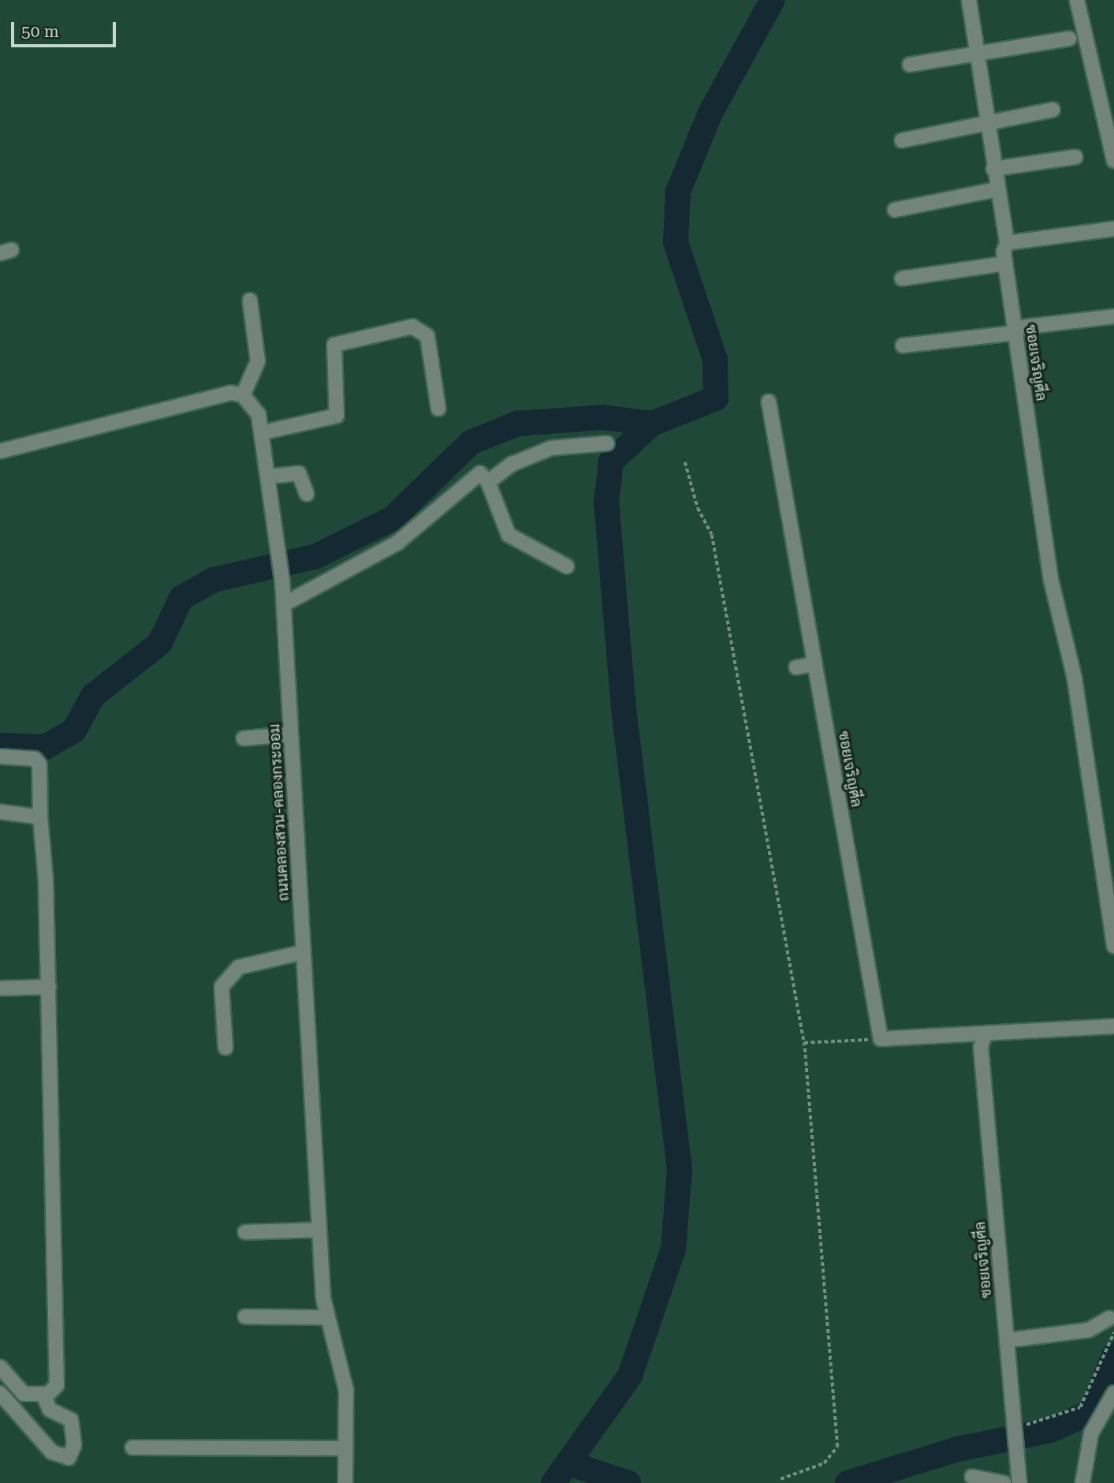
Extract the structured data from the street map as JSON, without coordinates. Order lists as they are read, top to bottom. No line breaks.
{"streets":{"street":["ซอยเจริญศีล","ถนนคลองสวน-คลองกระออม"]},"scale_bar":"50 m"}
